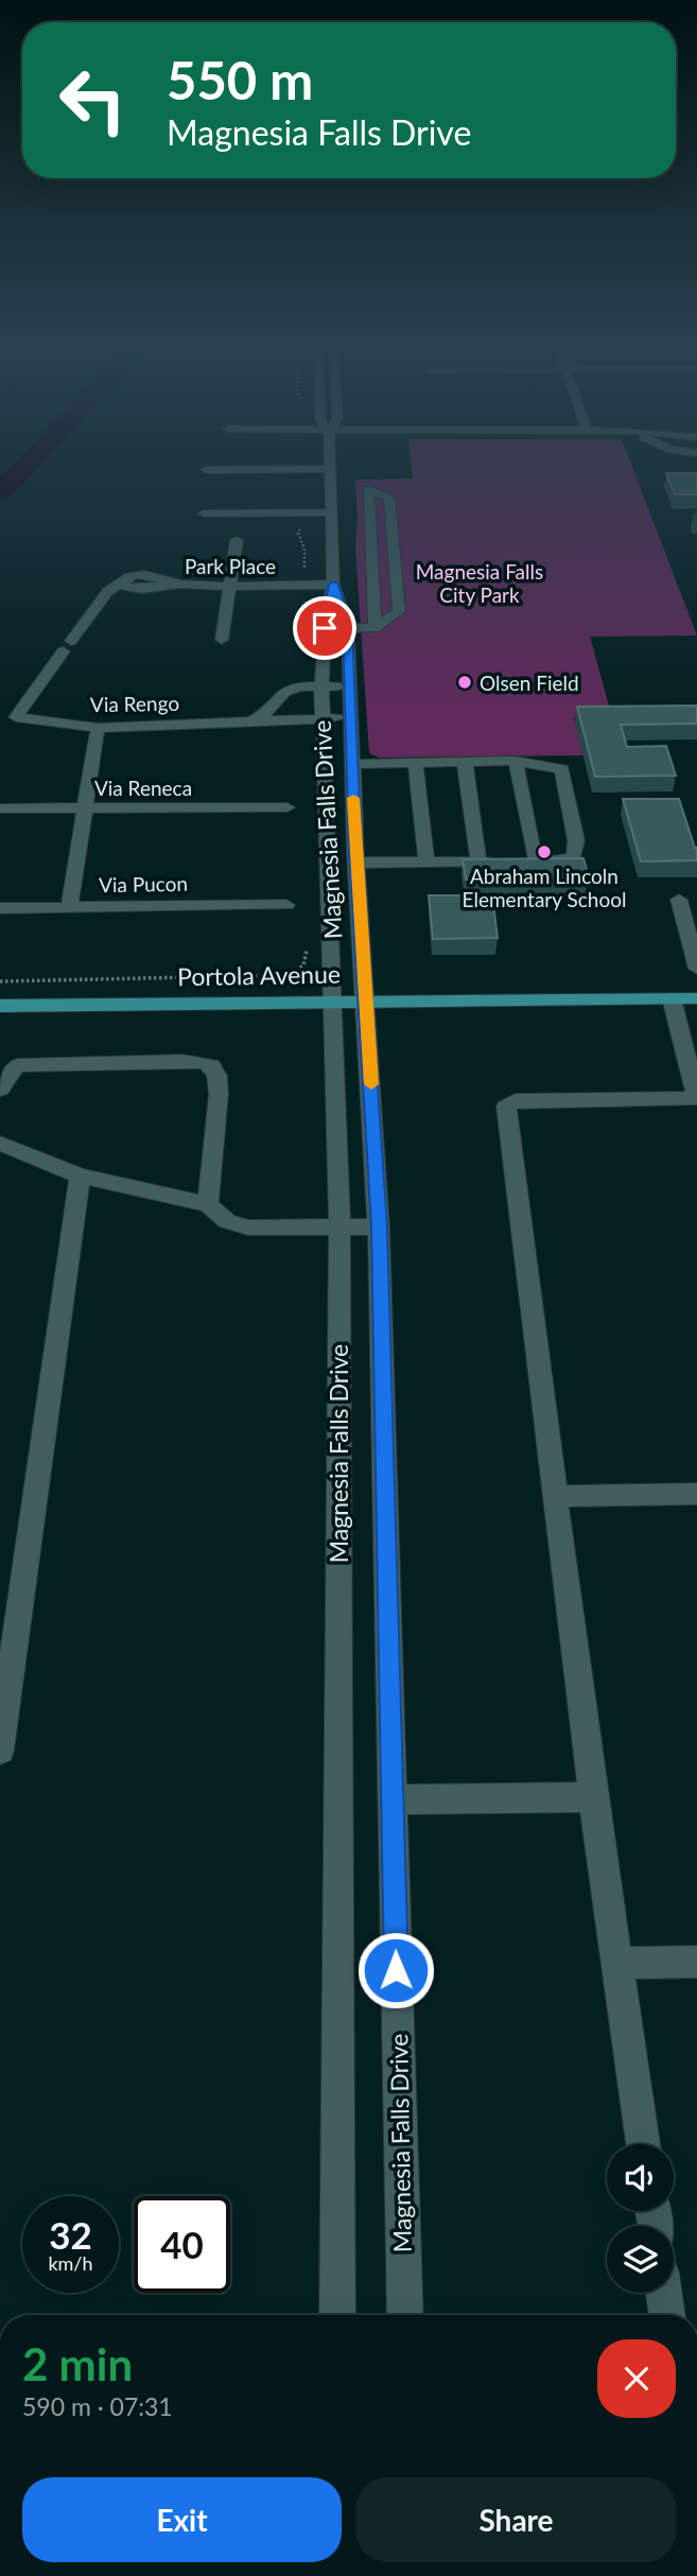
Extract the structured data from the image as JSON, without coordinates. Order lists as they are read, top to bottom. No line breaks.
{"streets":{"main road":["Portola Avenue"],"street":["Park Place","Via Rengo","Via Reneca","Magnesia Falls Drive","Via Pucon"]},"crossings":[["Park Place","Via Rengo"],["Park Place","Magnesia Falls Drive"],["Via Rengo","Magnesia Falls Drive"],["Magnesia Falls Drive","Portola Avenue"]],"parks":["Magnesia Falls City Park"],"places":["Olsen Field","Abraham Lincoln Elementary School"],"page":{"turn":["550 m","Magnesia Falls Drive"],"speed":"32 km/h","limit":"40","heading":["2 min","590 m · 07:31"],"buttons":["Exit","Share"]}}
